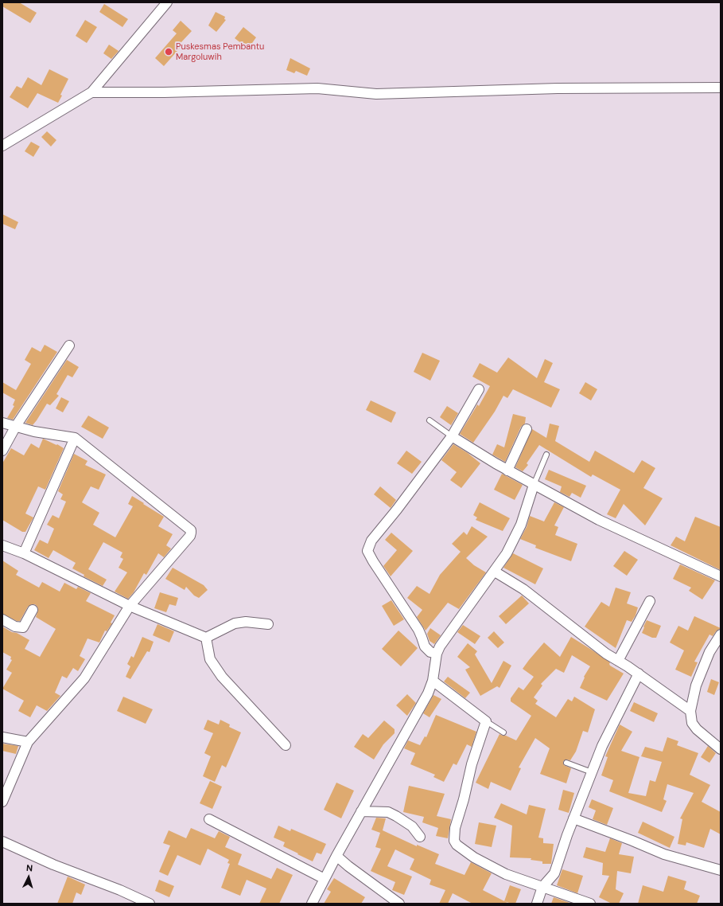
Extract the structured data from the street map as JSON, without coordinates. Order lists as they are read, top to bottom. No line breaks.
{"places":["Puskesmas Pembantu Margoluwih"],"north":"top"}
